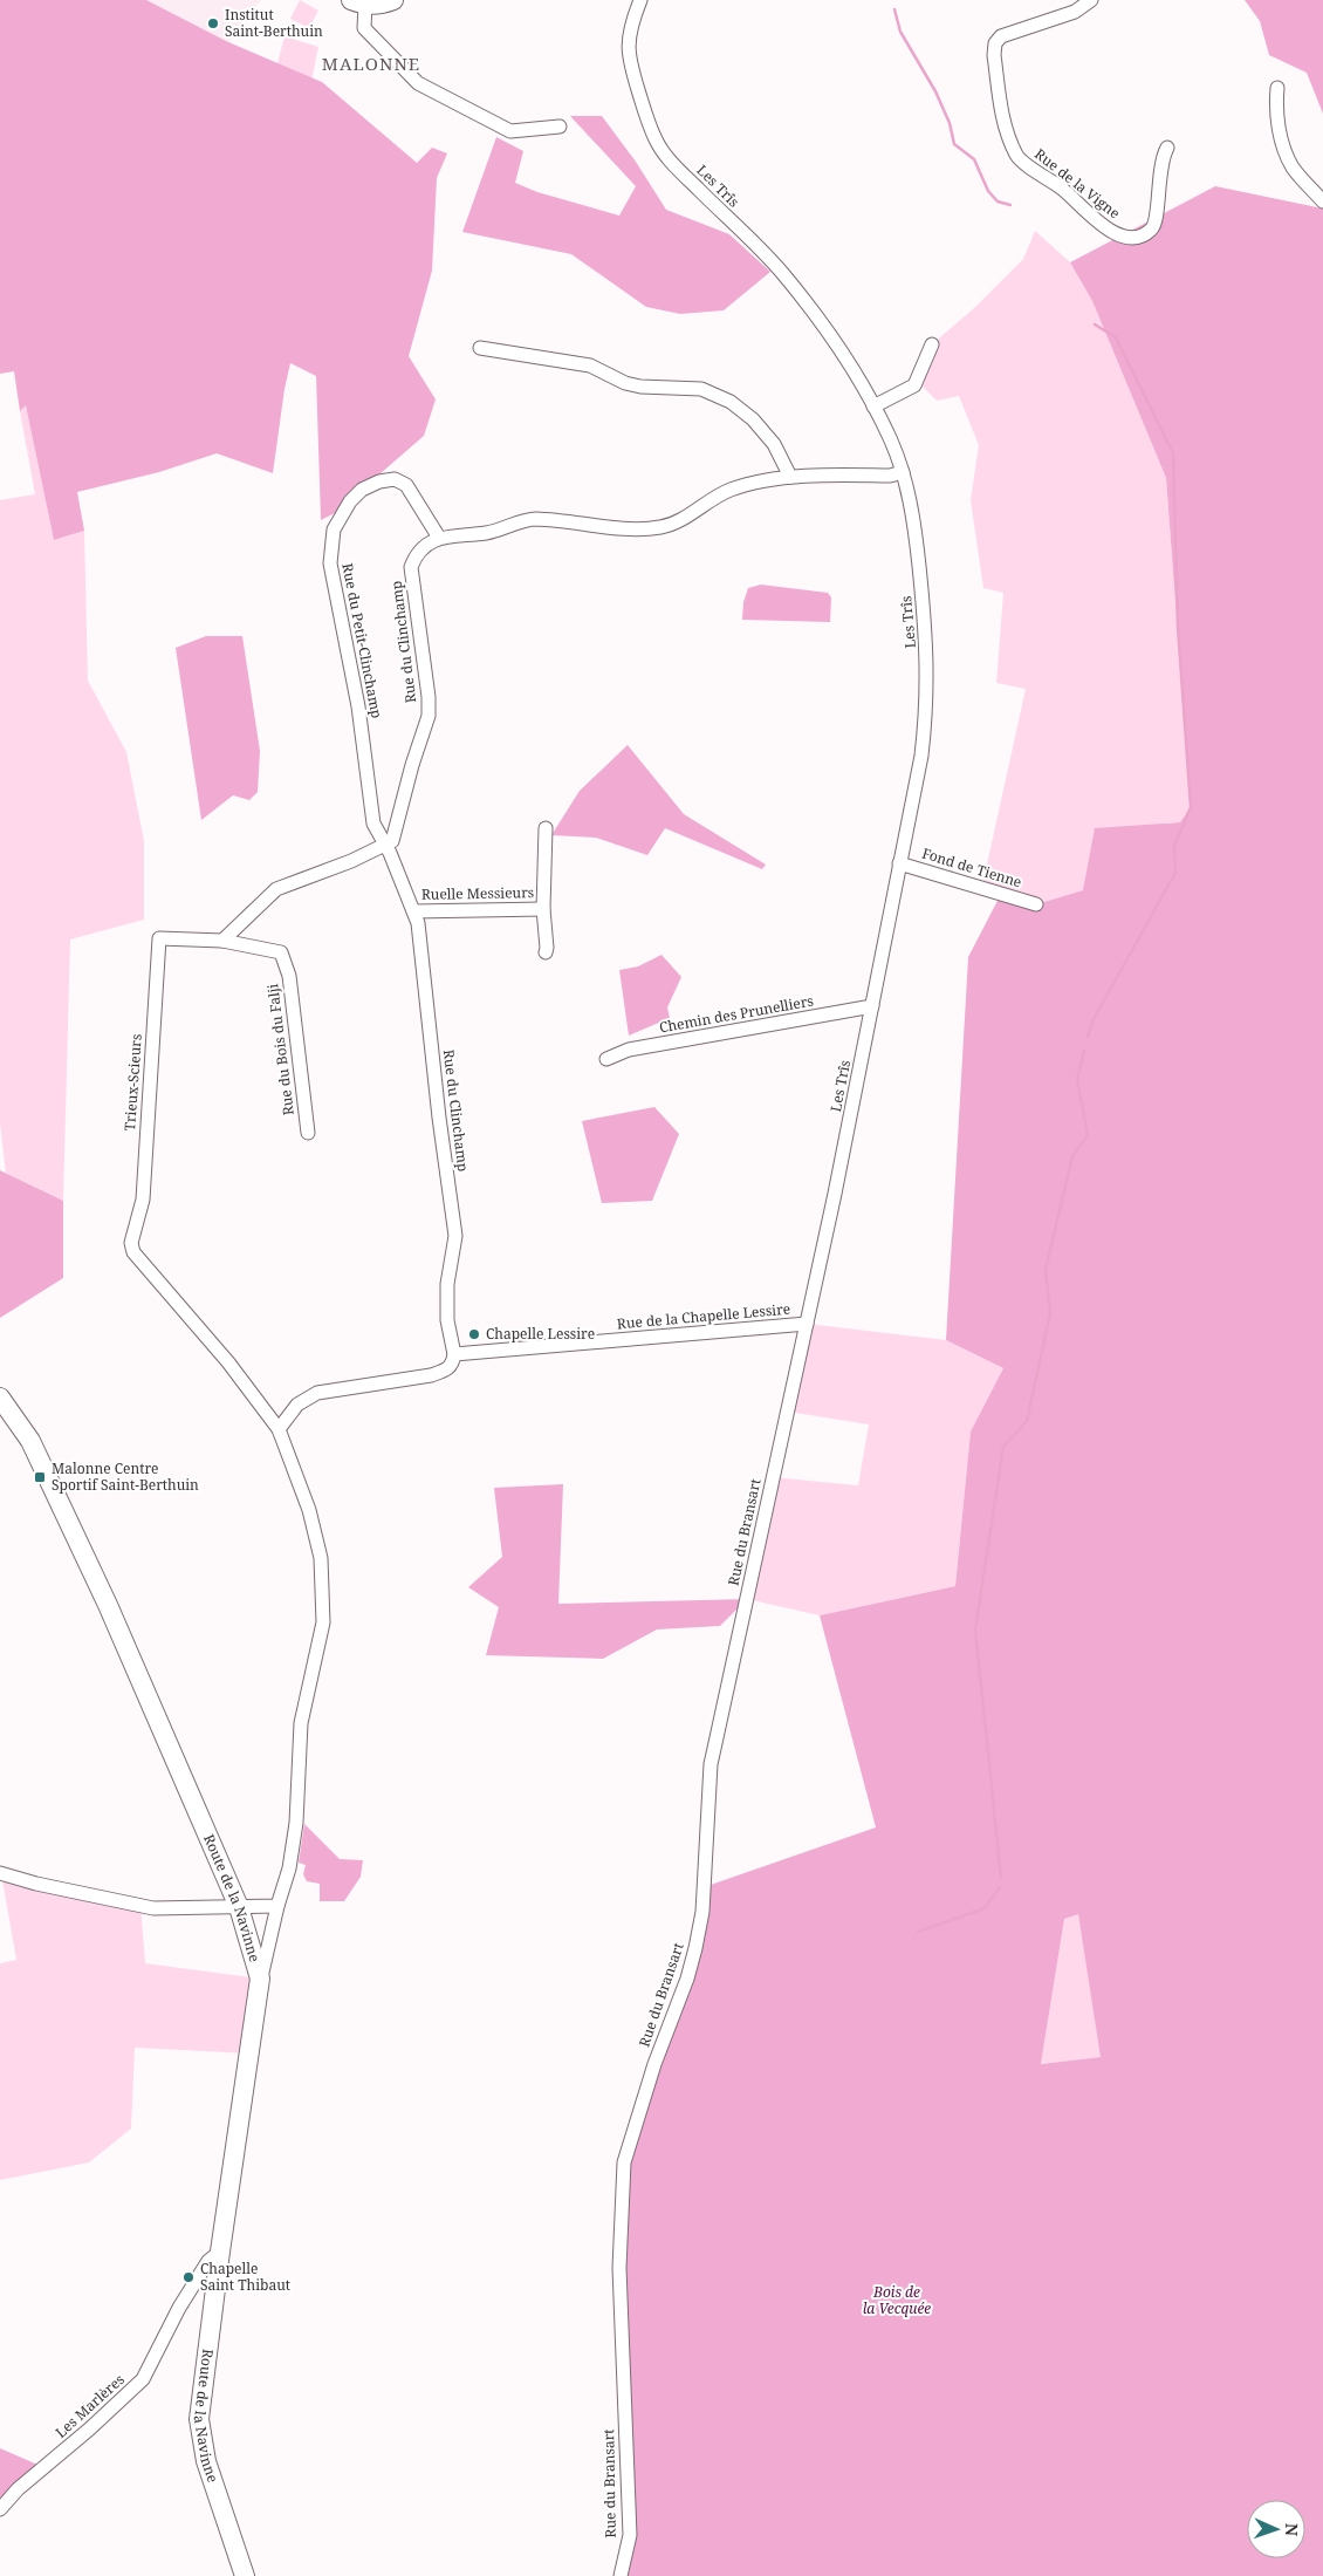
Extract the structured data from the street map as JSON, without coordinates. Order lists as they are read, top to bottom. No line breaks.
{"streets":{"street":["Rue de la Vigne","Les Trîs","Rue du Petit-Clinchamp","Rue du Clinchamp","Fond de Tienne","Ruelle Messieurs","Chemin des Prunelliers","Rue du Bois du Falji","Trieux-Scieurs","Rue de la Chapelle Lessire","Rue du Bransart","Route de la Navinne","Les Marlères"]},"crossings":[["Les Trîs","Fond de Tienne"],["Les Trîs","Chemin des Prunelliers"],["Les Trîs","Rue de la Chapelle Lessire"],["Les Trîs","Rue du Bransart"],["Rue du Petit-Clinchamp","Rue du Clinchamp"],["Rue du Clinchamp","Ruelle Messieurs"],["Rue du Clinchamp","Rue de la Chapelle Lessire"],["Rue du Bois du Falji","Trieux-Scieurs"],["Rue de la Chapelle Lessire","Rue du Bransart"],["Route de la Navinne","Les Marlères"]],"districts":["MALONNE"],"parks":["Bois de la Vecquée"],"places":{"other":["Institut Saint-Berthuin","Chapelle Lessire","Chapelle Saint Thibaut"],"transit":["Malonne Centre Sportif Saint-Berthuin"]},"north":"right"}
